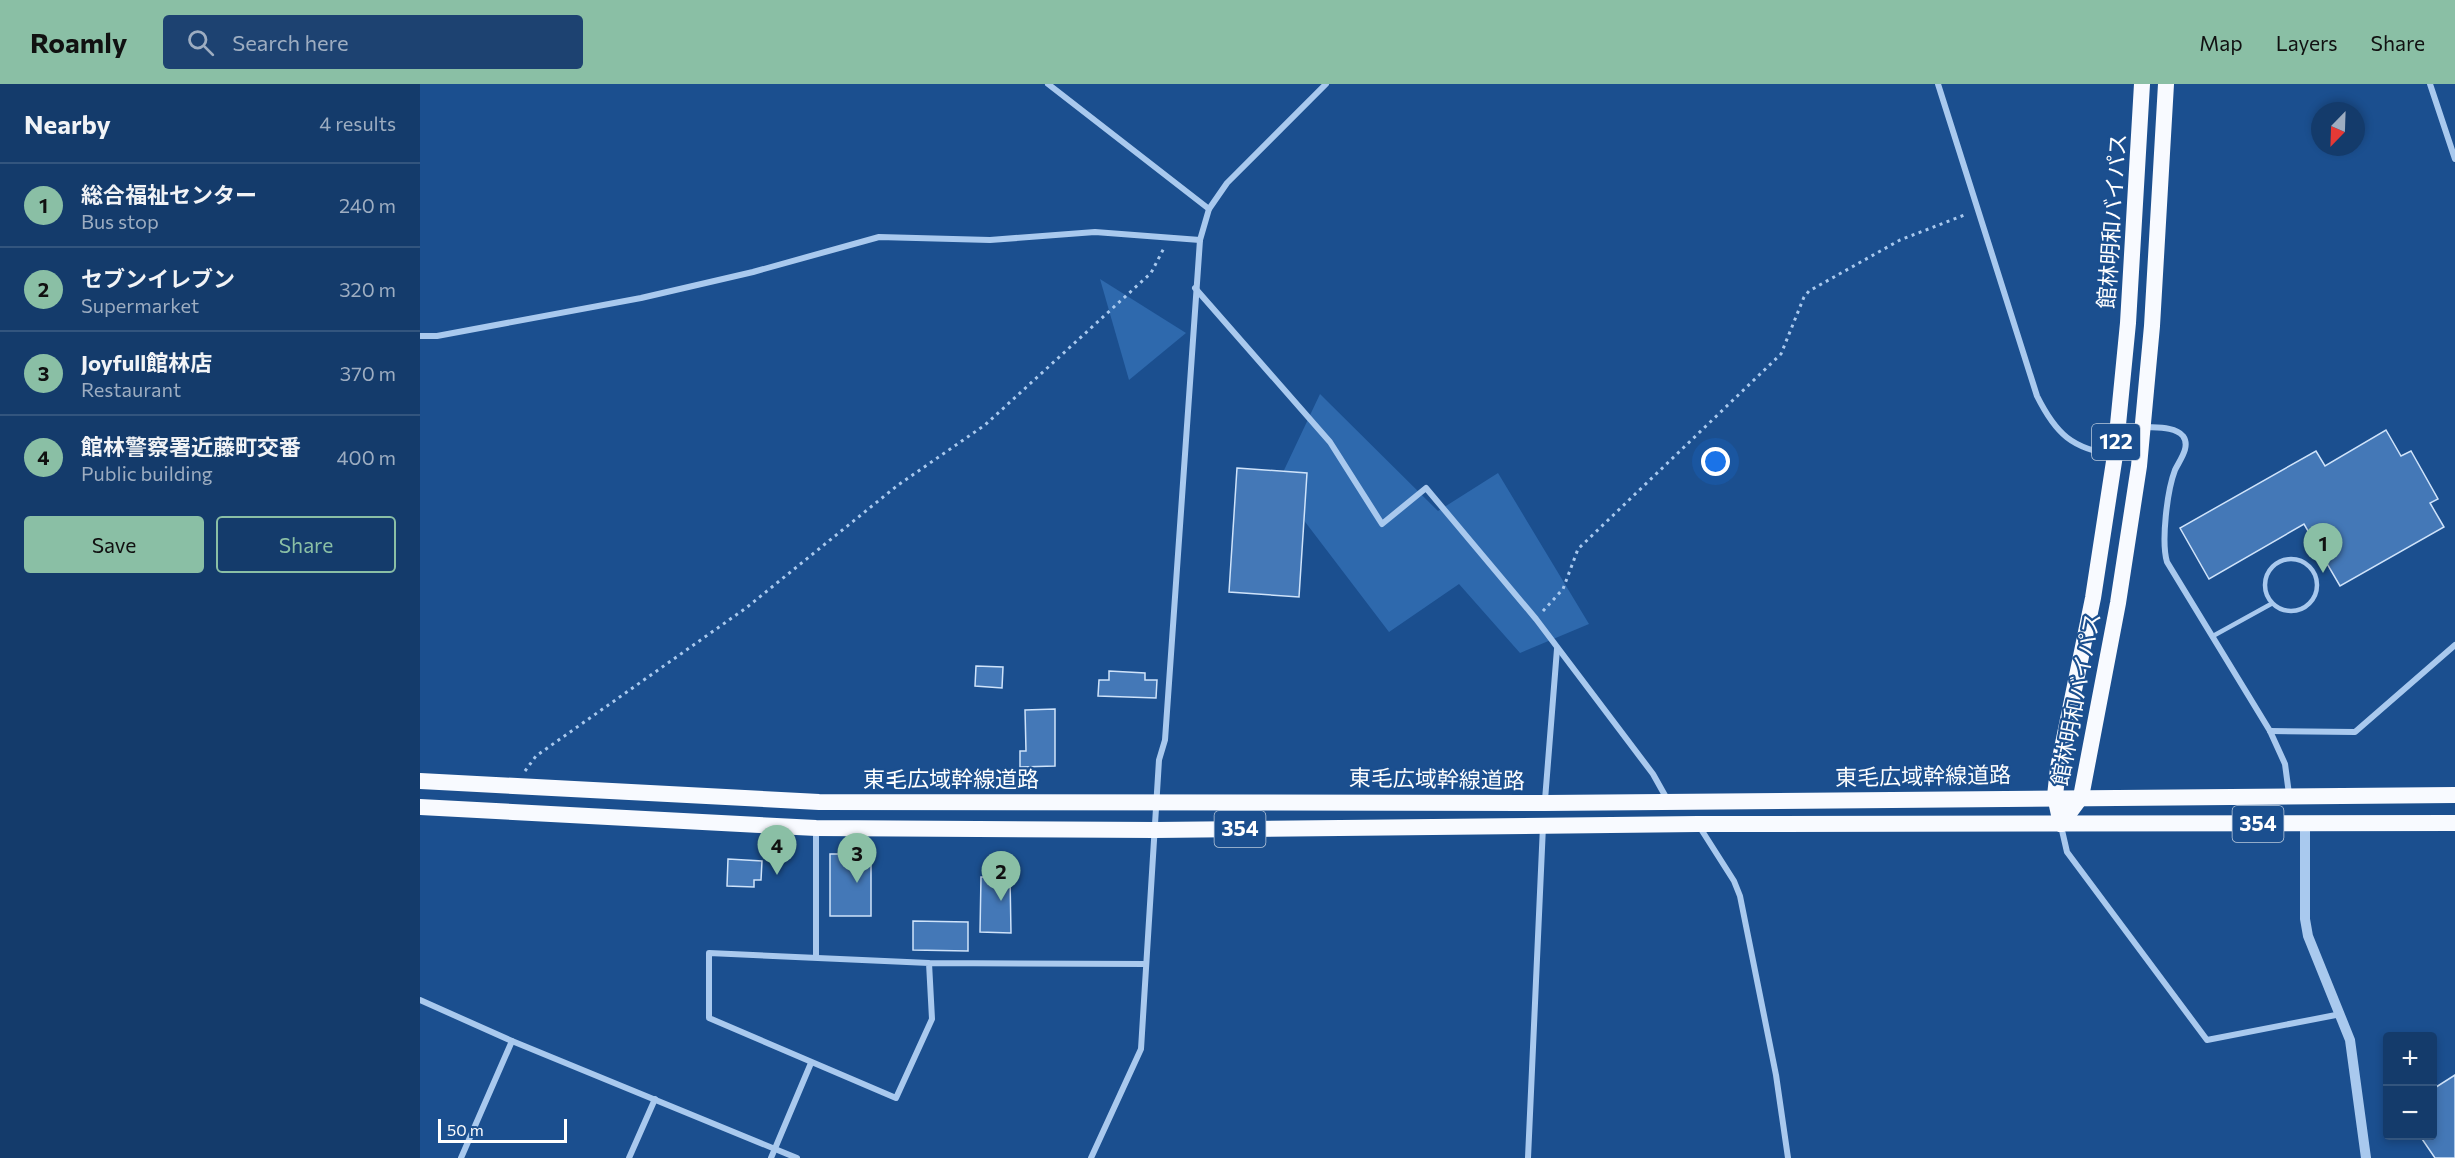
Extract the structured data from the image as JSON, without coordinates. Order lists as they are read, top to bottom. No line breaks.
{"streets":{"highway":["館林明和バイパス","122","東毛広域幹線道路","354"]},"crossings":[["館林明和バイパス","東毛広域幹線道路"]],"scale_bar":"50 m","north":"bottom left","page":{"header":"Roamly","search":"Search here","nav":["Map","Layers","Share"],"heading":["Nearby","4 results"],"list":[{"mark":"1","name":"総合福祉センター","note":"Bus stop","value":"240 m"},{"mark":"2","name":"セブンイレブン","note":"Supermarket","value":"320 m"},{"mark":"3","name":"Joyfull館林店","note":"Restaurant","value":"370 m"},{"mark":"4","name":"館林警察署近藤町交番","note":"Public building","value":"400 m"}],"buttons":["Save","Share"],"pins":["1","4","3","2"],"map_buttons":["+","−"],"scale":"50 m"}}
